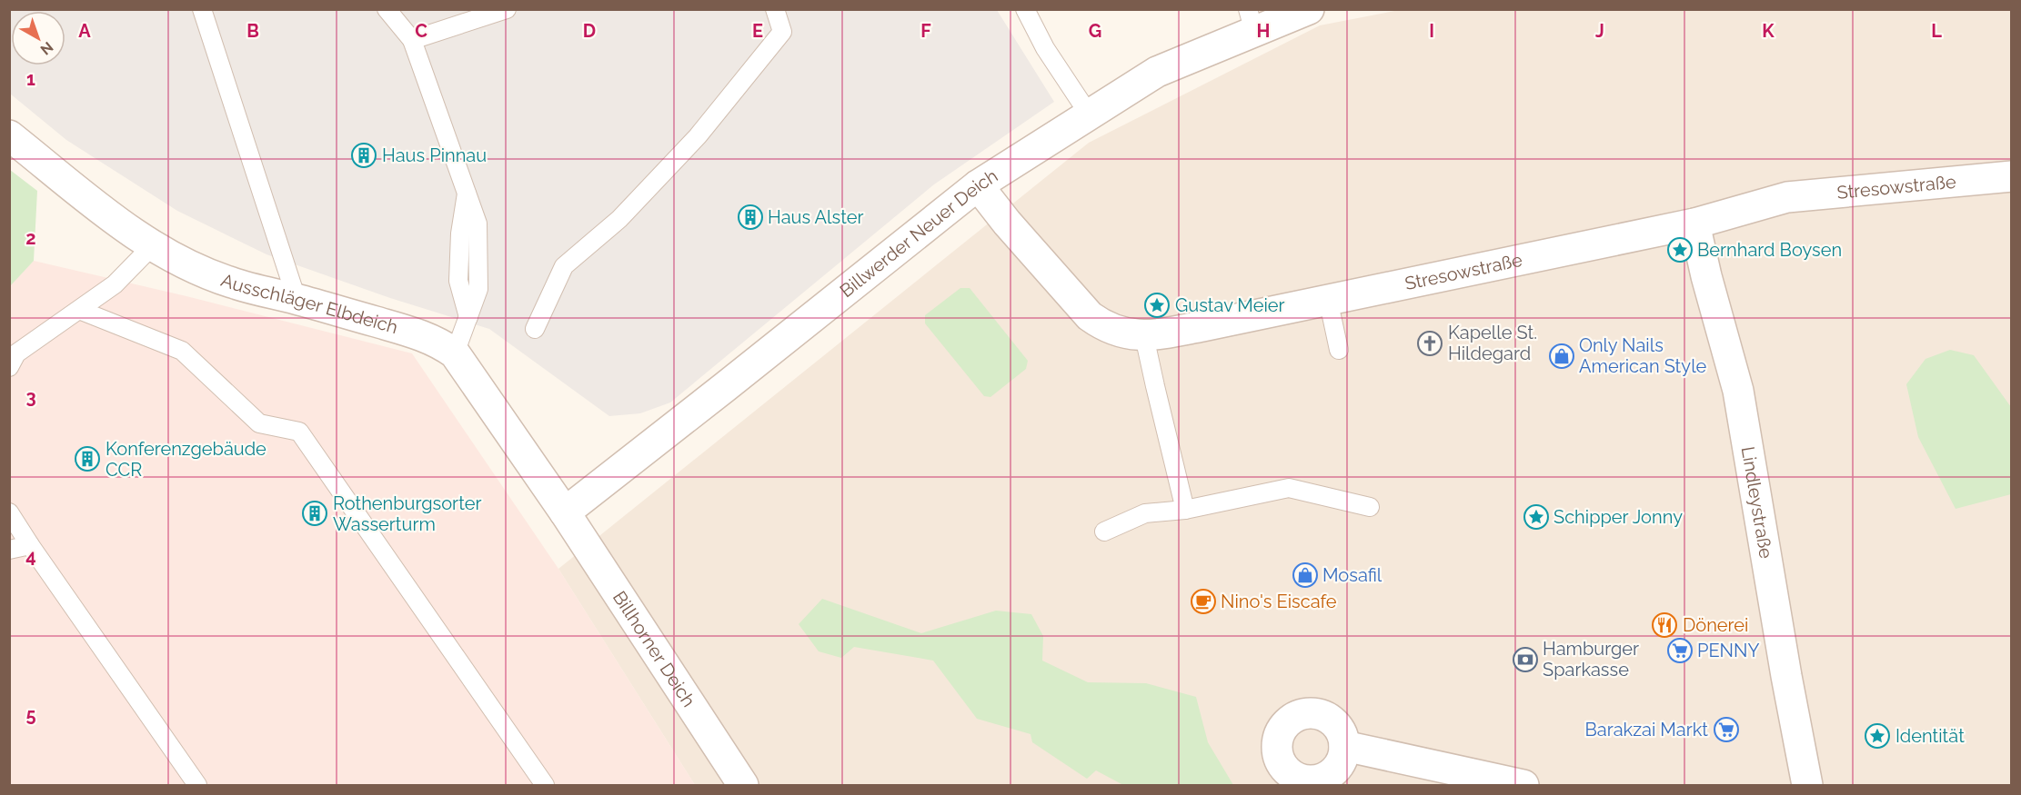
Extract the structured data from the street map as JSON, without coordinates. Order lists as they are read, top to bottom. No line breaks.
{"streets":{"street":["Stresowstraße","Billwerder Neuer Deich","Ausschläger Elbdeich","Lindleystraße","Billhorner Deich"]},"crossings":[["Stresowstraße","Billwerder Neuer Deich"],["Stresowstraße","Lindleystraße"],["Billwerder Neuer Deich","Ausschläger Elbdeich"],["Billwerder Neuer Deich","Billhorner Deich"],["Ausschläger Elbdeich","Billhorner Deich"]],"places":{"building":["Haus Pinnau","Haus Alster","Konferenzgebäude CCR","Rothenburgsorter Wasserturm"],"place":["Bernhard Boysen","Gustav Meier","Schipper Jonny","Identität"],"church":["Kapelle St. Hildegard"],"shop":["Only Nails American Style","Mosafil"],"cafe":["Nino's Eiscafe"],"restaurant":["Dönerei"],"supermarket":["PENNY","Barakzai Markt"],"bank":["Hamburger Sparkasse"]},"north":"bottom right","grid":{"columns":["A","B","C","D","E","F","G","H","I","J","K","L"],"rows":["1","2","3","4","5"]}}
